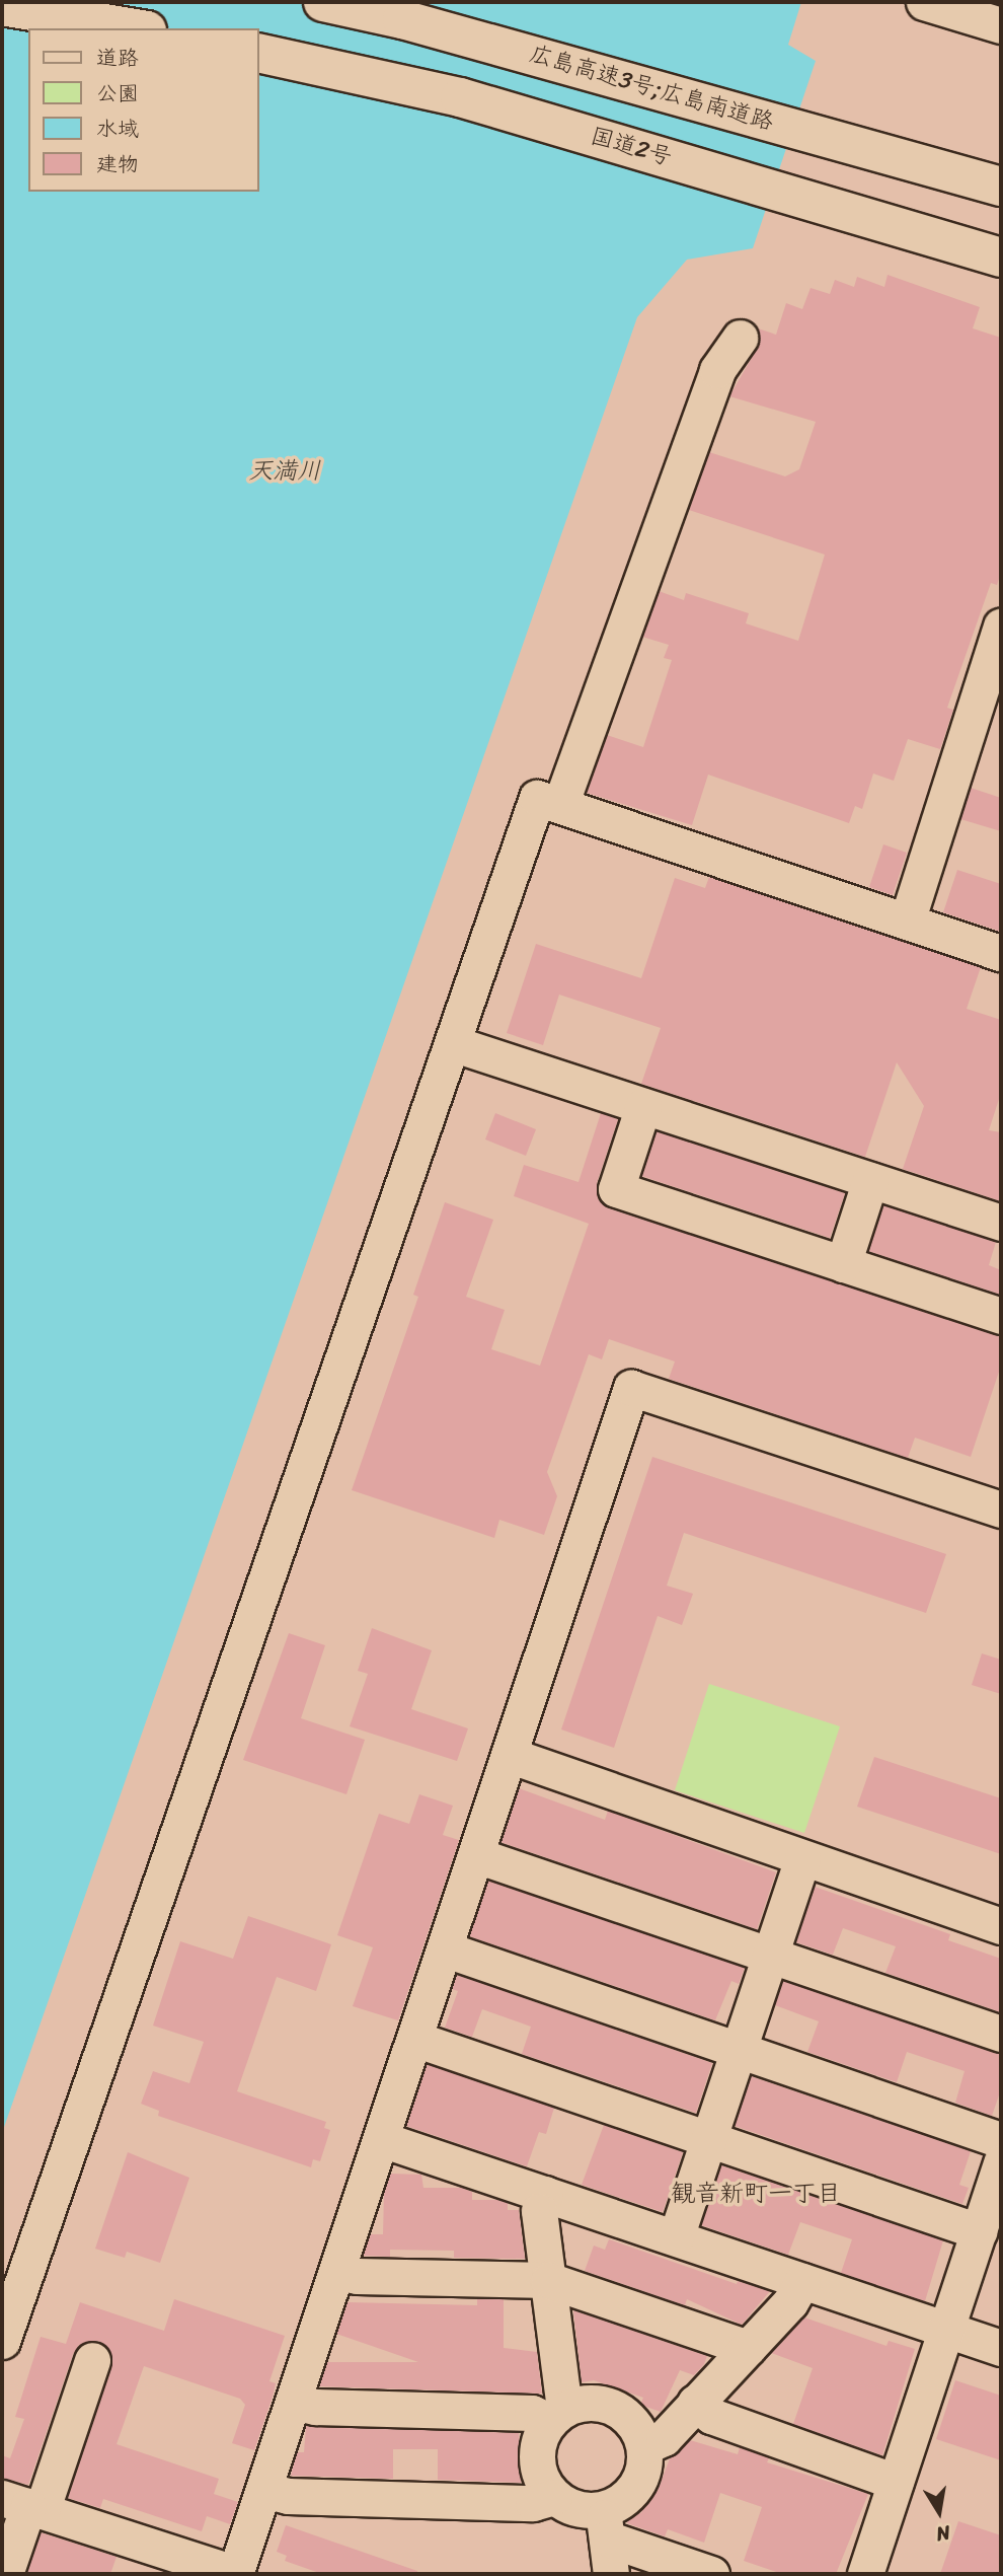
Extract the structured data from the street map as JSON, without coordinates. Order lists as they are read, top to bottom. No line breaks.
{"streets":{"highway":["広島高速3号;広島南道路","国道2号"]},"districts":["観音新町一丁目"],"water":["天満川"],"legend":["道路","公園","水域","建物"],"north":"bottom"}
